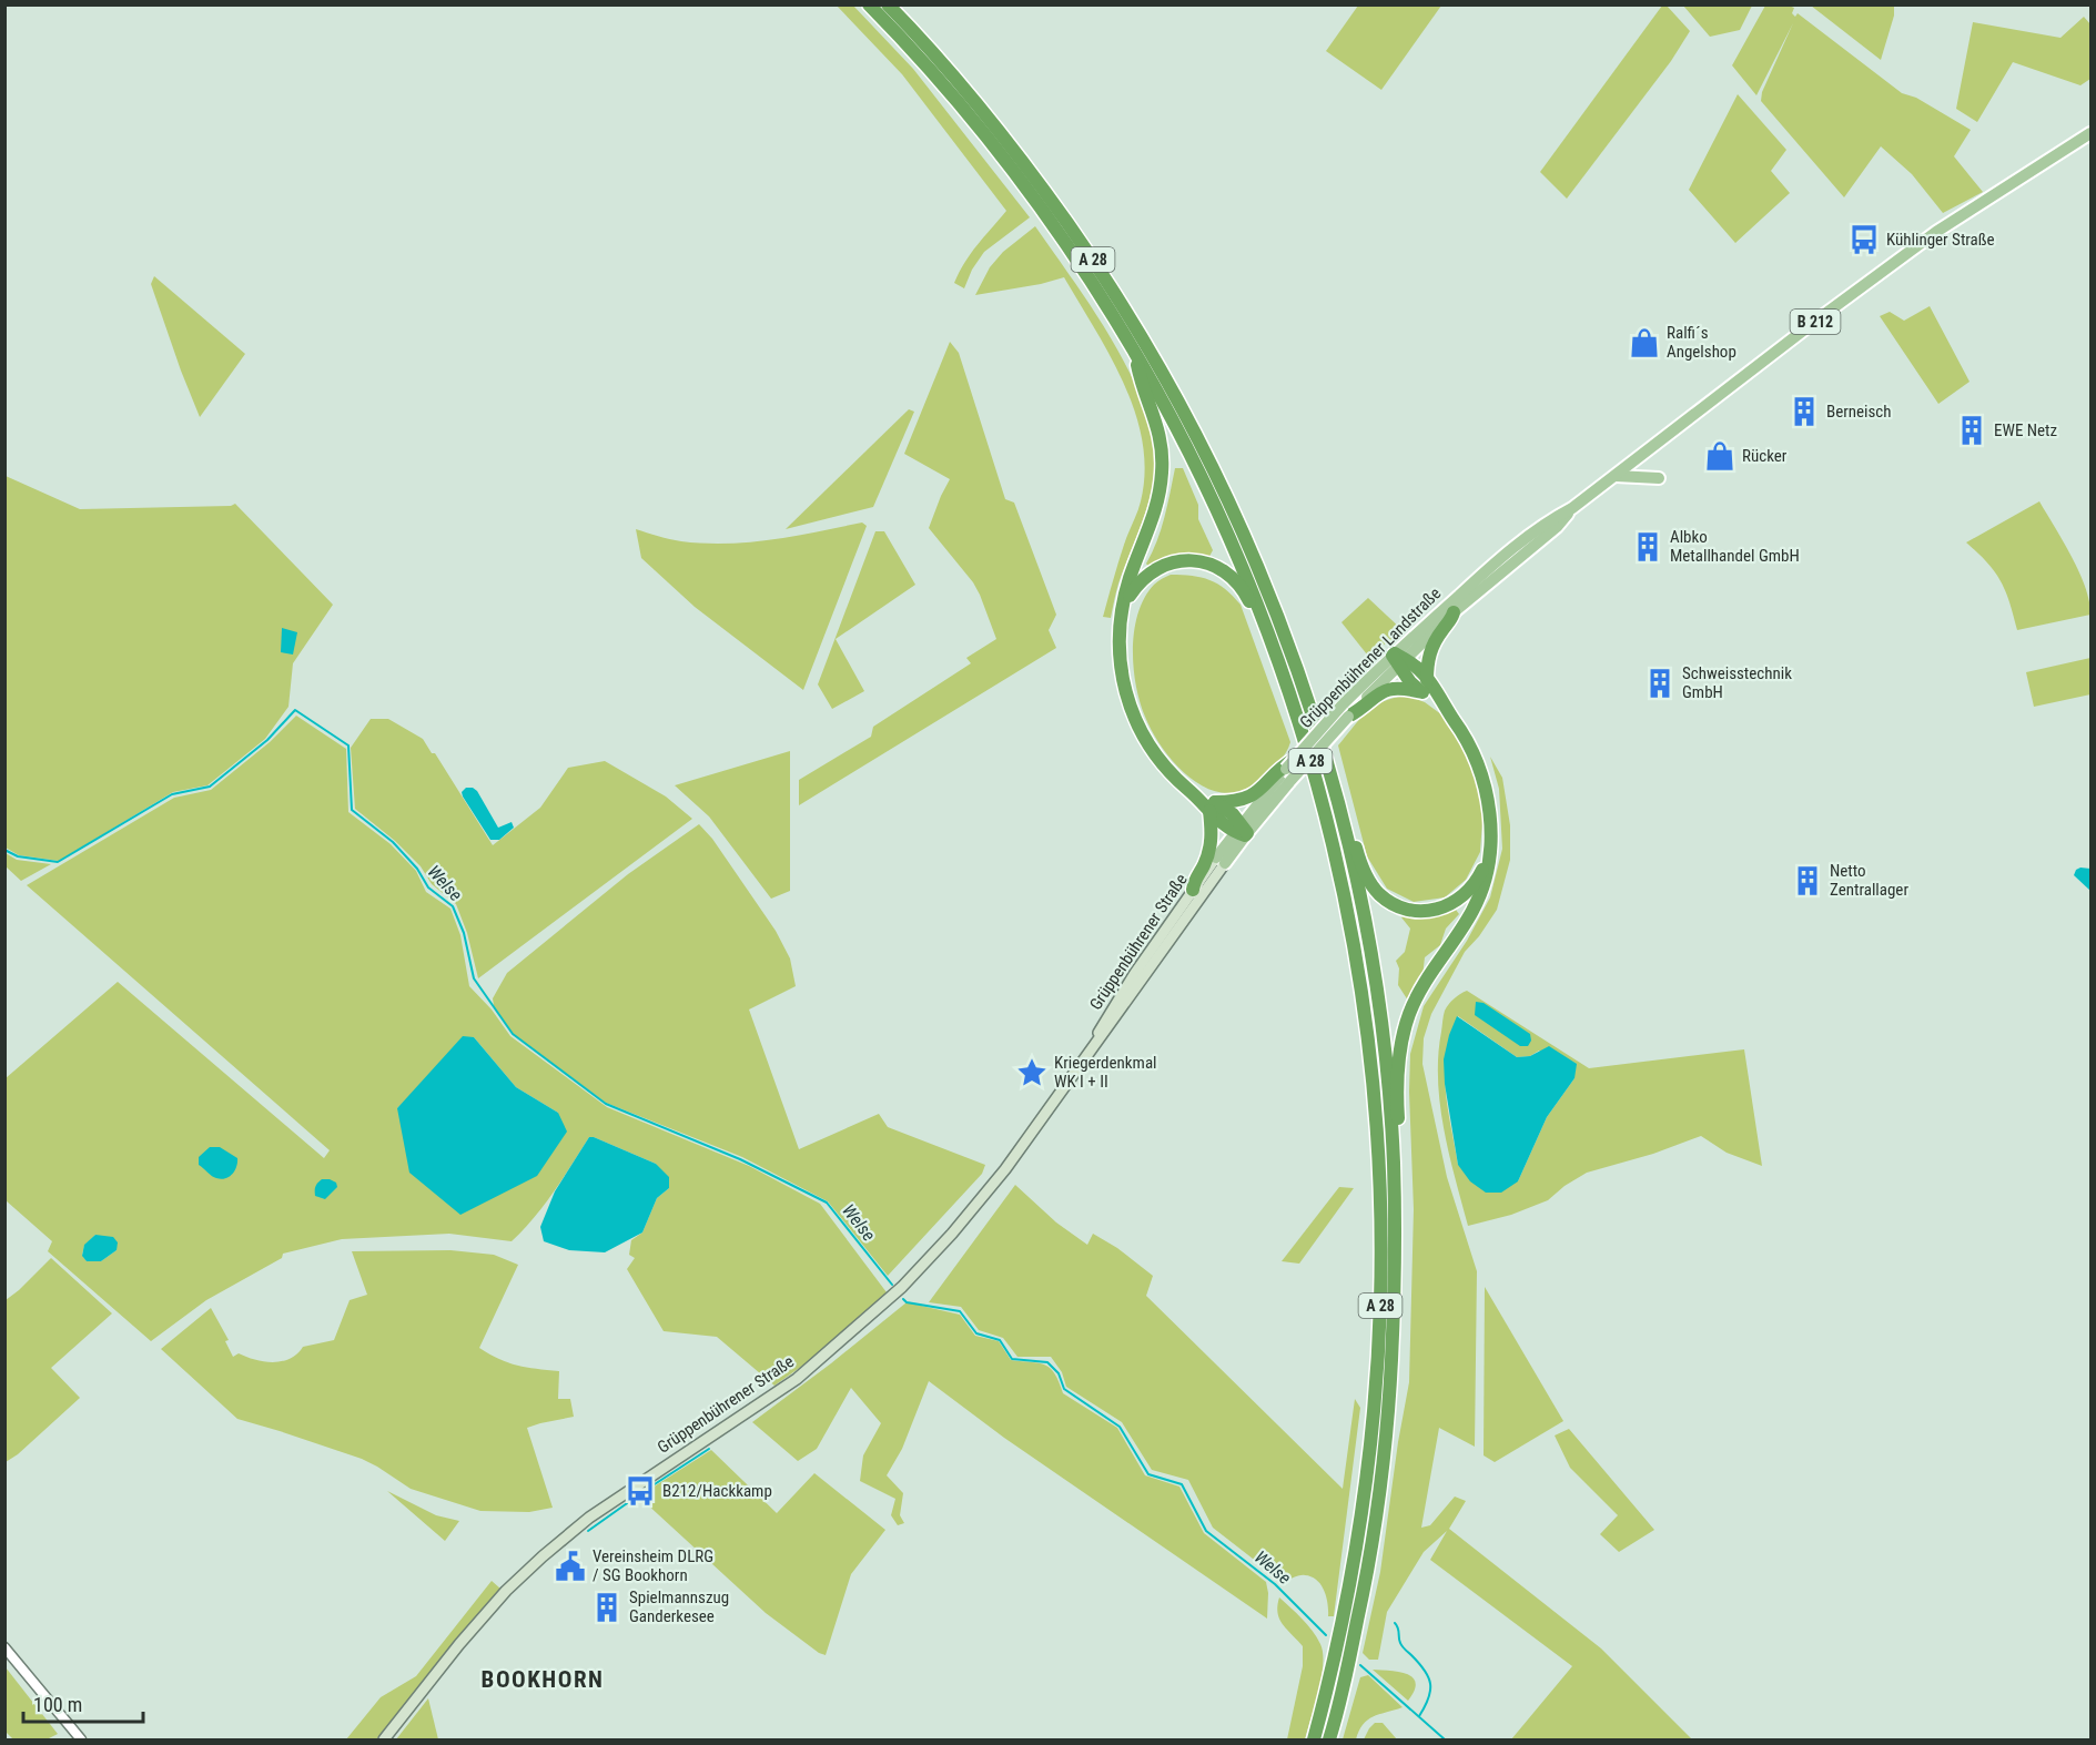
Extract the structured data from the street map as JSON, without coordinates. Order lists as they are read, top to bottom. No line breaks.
{"streets":{"highway":["A 28"],"main road":["B 212","Grüppenbührener Landstraße","Grüppenbührener Straße"]},"crossings":[["Grüppenbührener Landstraße","Grüppenbührener Straße"]],"districts":["BOOKHORN"],"water":["Welse"],"places":{"bus stop":["Kühlinger Straße","B212/Hackkamp"],"shop":["Ralfi´s Angelshop","Rücker"],"building":["Berneisch","EWE Netz","Albko Metallhandel GmbH","Schweisstechnik GmbH","Netto Zentrallager","Spielmannszug Ganderkesee"],"place":["Kriegerdenkmal WK I + II"],"public building":["Vereinsheim DLRG / SG Bookhorn"]},"scale_bar":"100 m"}
